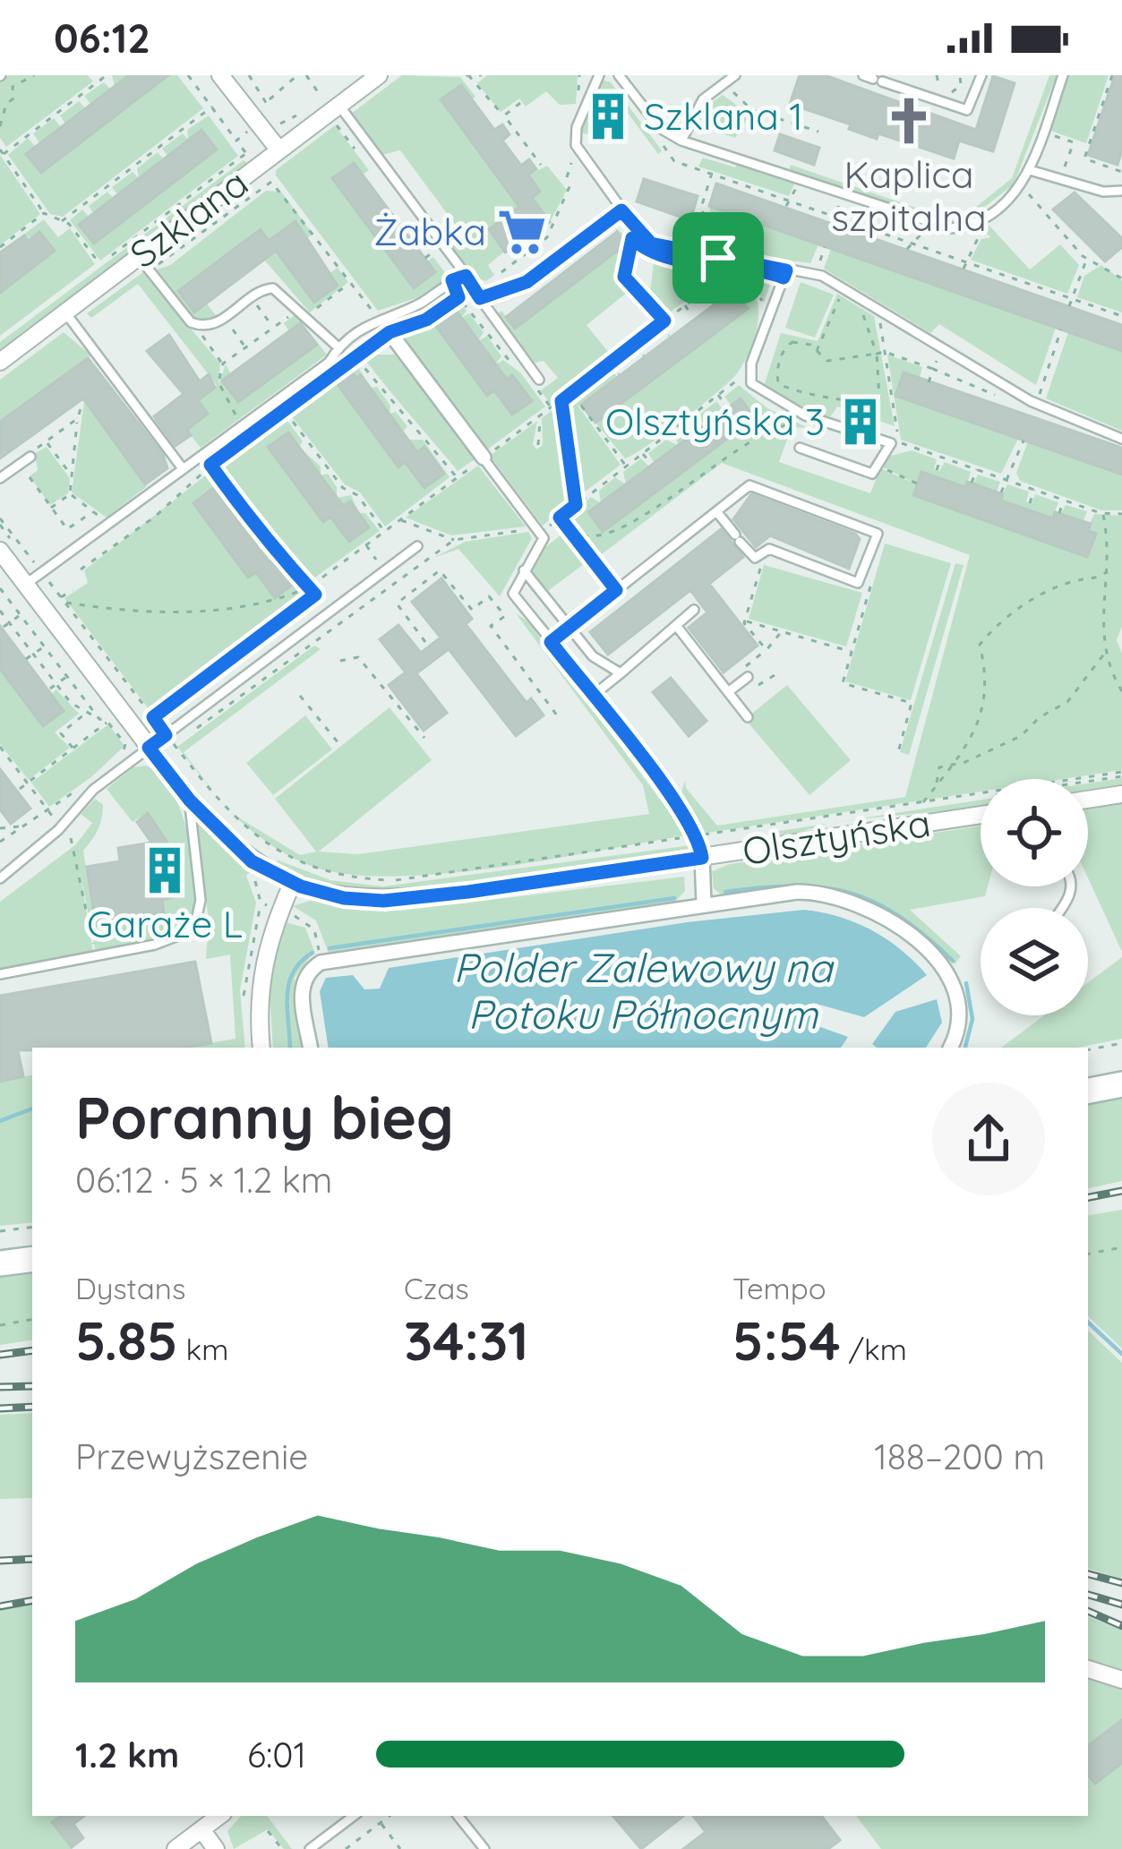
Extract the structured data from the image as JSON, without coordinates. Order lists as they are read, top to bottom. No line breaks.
{"streets":{"street":["Szklana","Olsztyńska"]},"water":["Polder Zalewowy na Potoku Północnym"],"places":{"building":["Szklana 1","Olsztyńska 3","Garaże L"],"church":["Kaplica szpitalna"],"supermarket":["Żabka"]},"page":{"status":"06:12","heading":["Poranny bieg","06:12 · 5 × 1.2 km"],"stats":[["Dystans","5.85 km"],["Czas","34:31"],["Tempo","5:54 /km"]],"chart":["Przewyższenie","188–200 m"],"list":[{"name":"1.2 km","note":"6:01"}]}}
